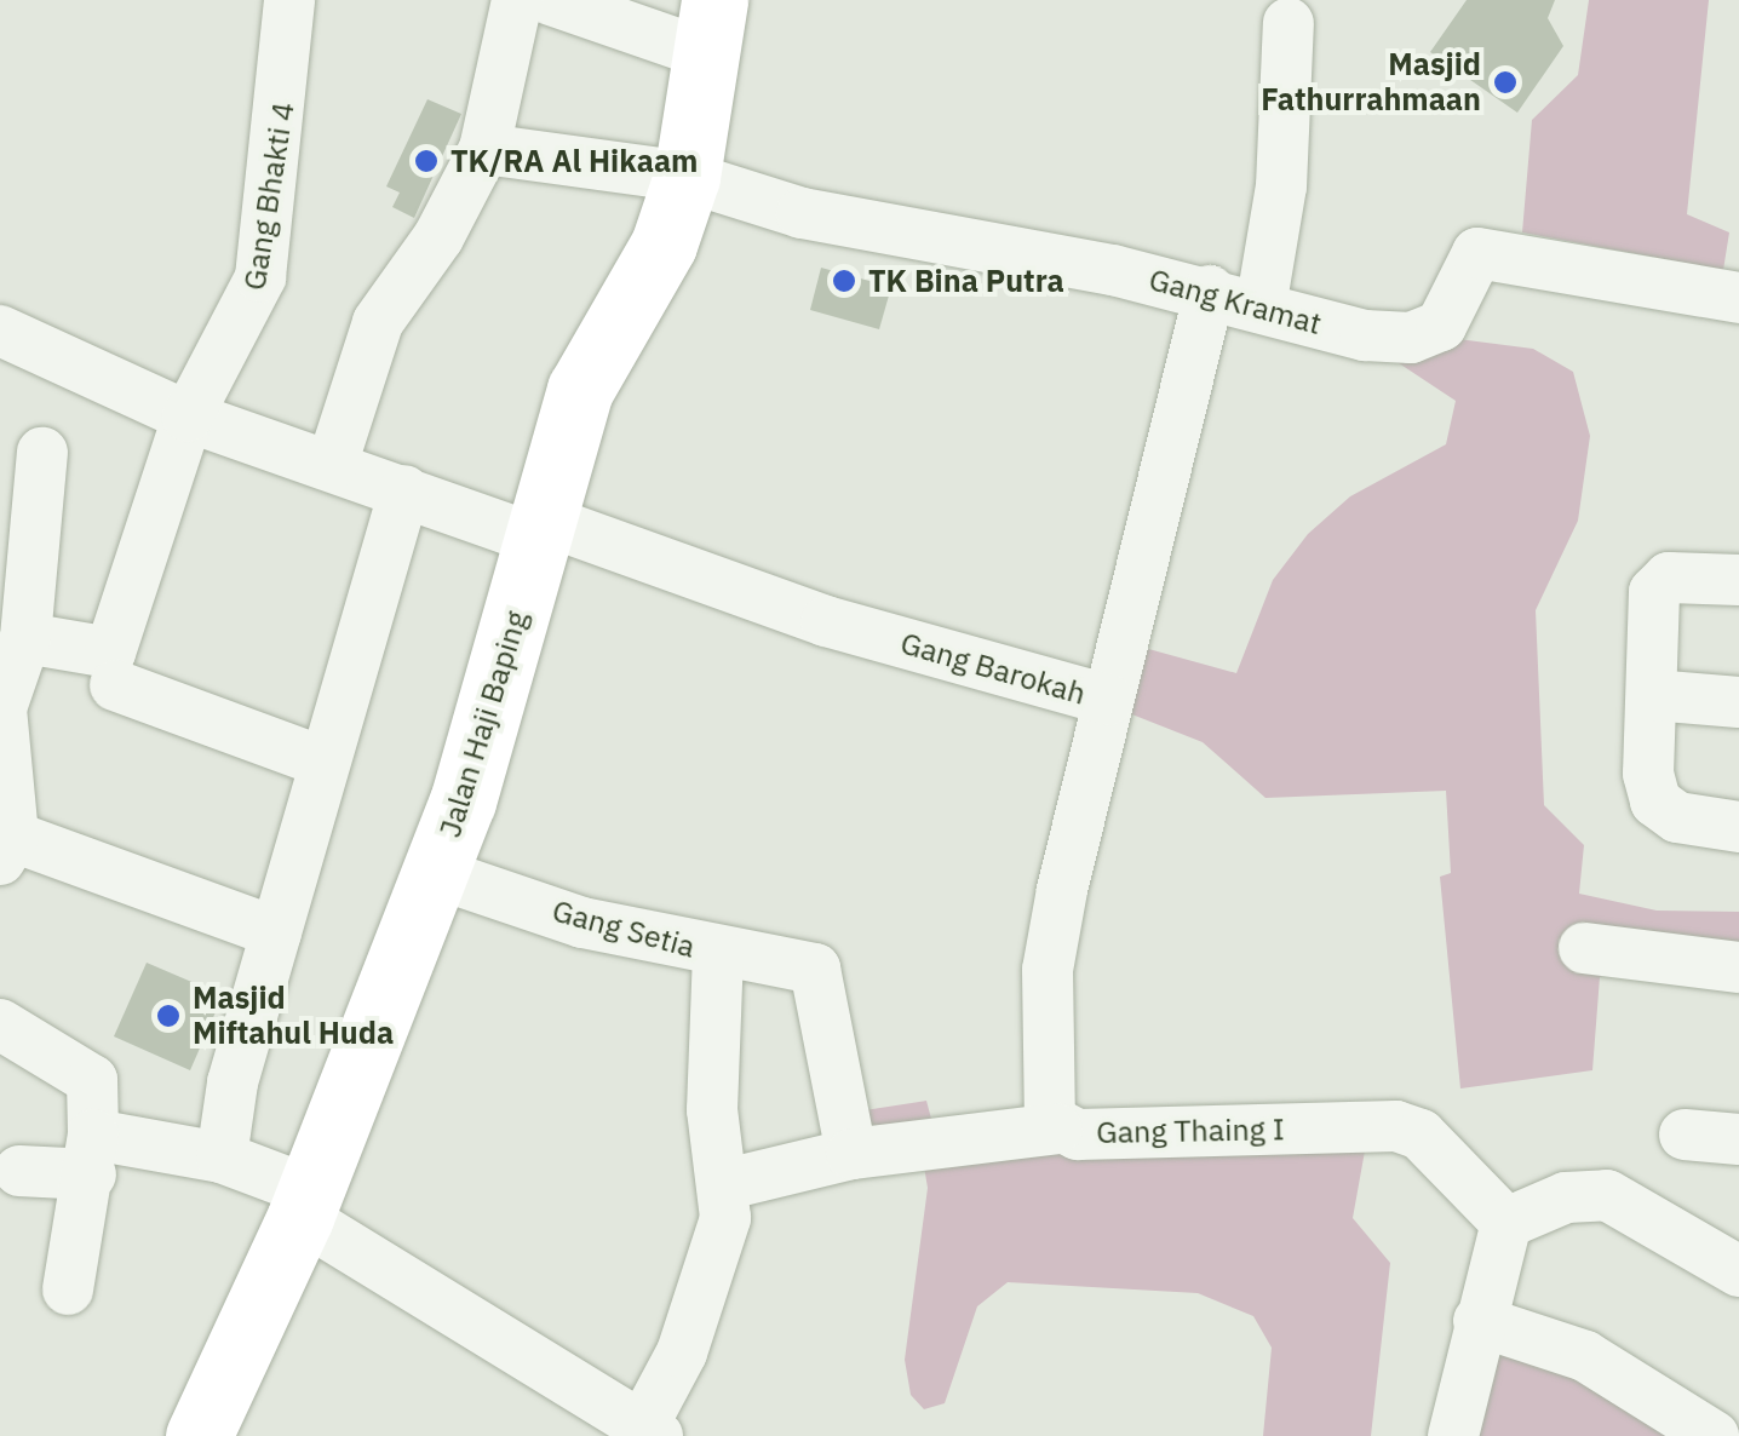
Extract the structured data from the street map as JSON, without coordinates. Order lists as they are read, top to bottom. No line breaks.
{"streets":{"street":["Gang Bhakti 4","Gang Kramat","Gang Barokah","Jalan Haji Baping","Gang Setia","Gang Thaing I"]},"crossings":[["Gang Bhakti 4","Gang Barokah"],["Gang Kramat","Gang Barokah"],["Gang Kramat","Jalan Haji Baping"],["Gang Barokah","Jalan Haji Baping"],["Gang Barokah","Gang Thaing I"],["Jalan Haji Baping","Gang Setia"]],"places":["Masjid Fathurrahmaan","TK/RA Al Hikaam","TK Bina Putra","Masjid Miftahul Huda"]}
